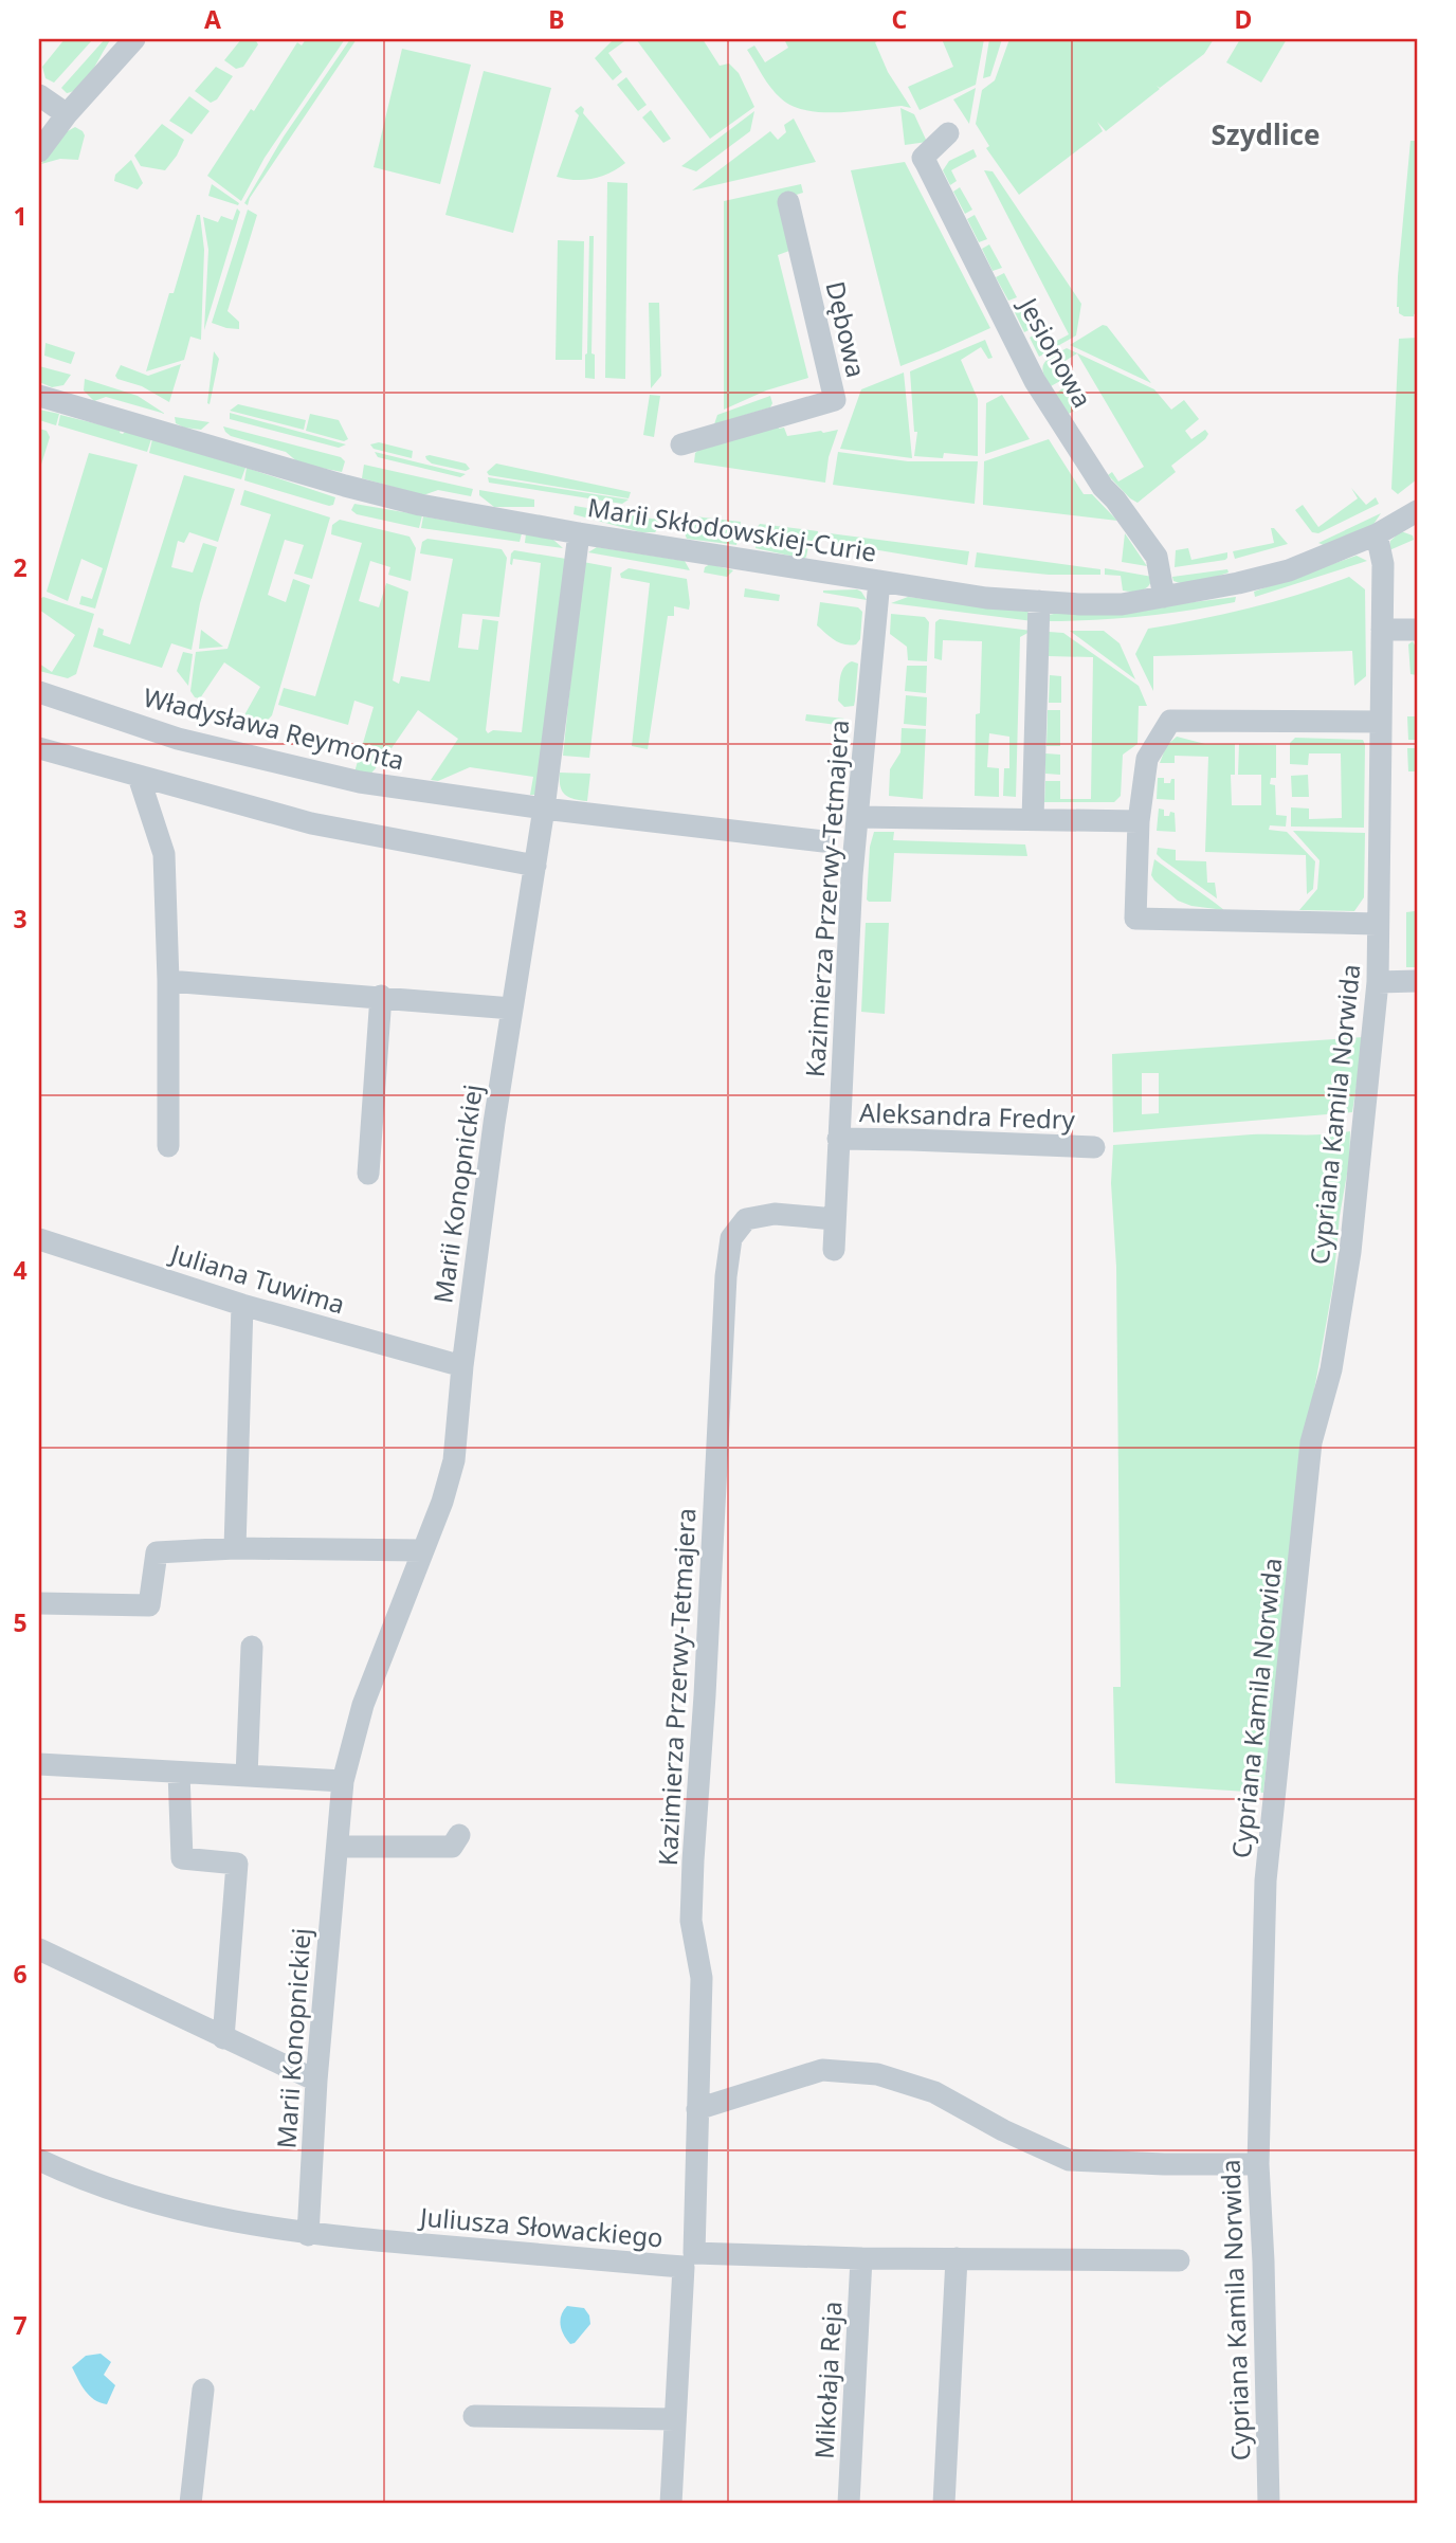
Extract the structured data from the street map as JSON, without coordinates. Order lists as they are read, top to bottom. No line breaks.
{"streets":{"street":["Dębowa","Jesionowa","Marii Skłodowskiej-Curie","Władysława Reymonta","Kazimierza Przerwy-Tetmajera","Cypriana Kamila Norwida","Aleksandra Fredry","Marii Konopnickiej","Juliana Tuwima","Juliusza Słowackiego","Mikołaja Reja"]},"crossings":[["Jesionowa","Marii Skłodowskiej-Curie"],["Marii Skłodowskiej-Curie","Kazimierza Przerwy-Tetmajera"],["Marii Skłodowskiej-Curie","Cypriana Kamila Norwida"],["Marii Skłodowskiej-Curie","Marii Konopnickiej"],["Władysława Reymonta","Marii Konopnickiej"],["Kazimierza Przerwy-Tetmajera","Aleksandra Fredry"],["Kazimierza Przerwy-Tetmajera","Juliusza Słowackiego"],["Marii Konopnickiej","Juliana Tuwima"],["Marii Konopnickiej","Juliusza Słowackiego"],["Juliusza Słowackiego","Mikołaja Reja"]],"districts":["Szydlice"],"grid":{"columns":["A","B","C","D"],"rows":["1","2","3","4","5","6","7"]}}
